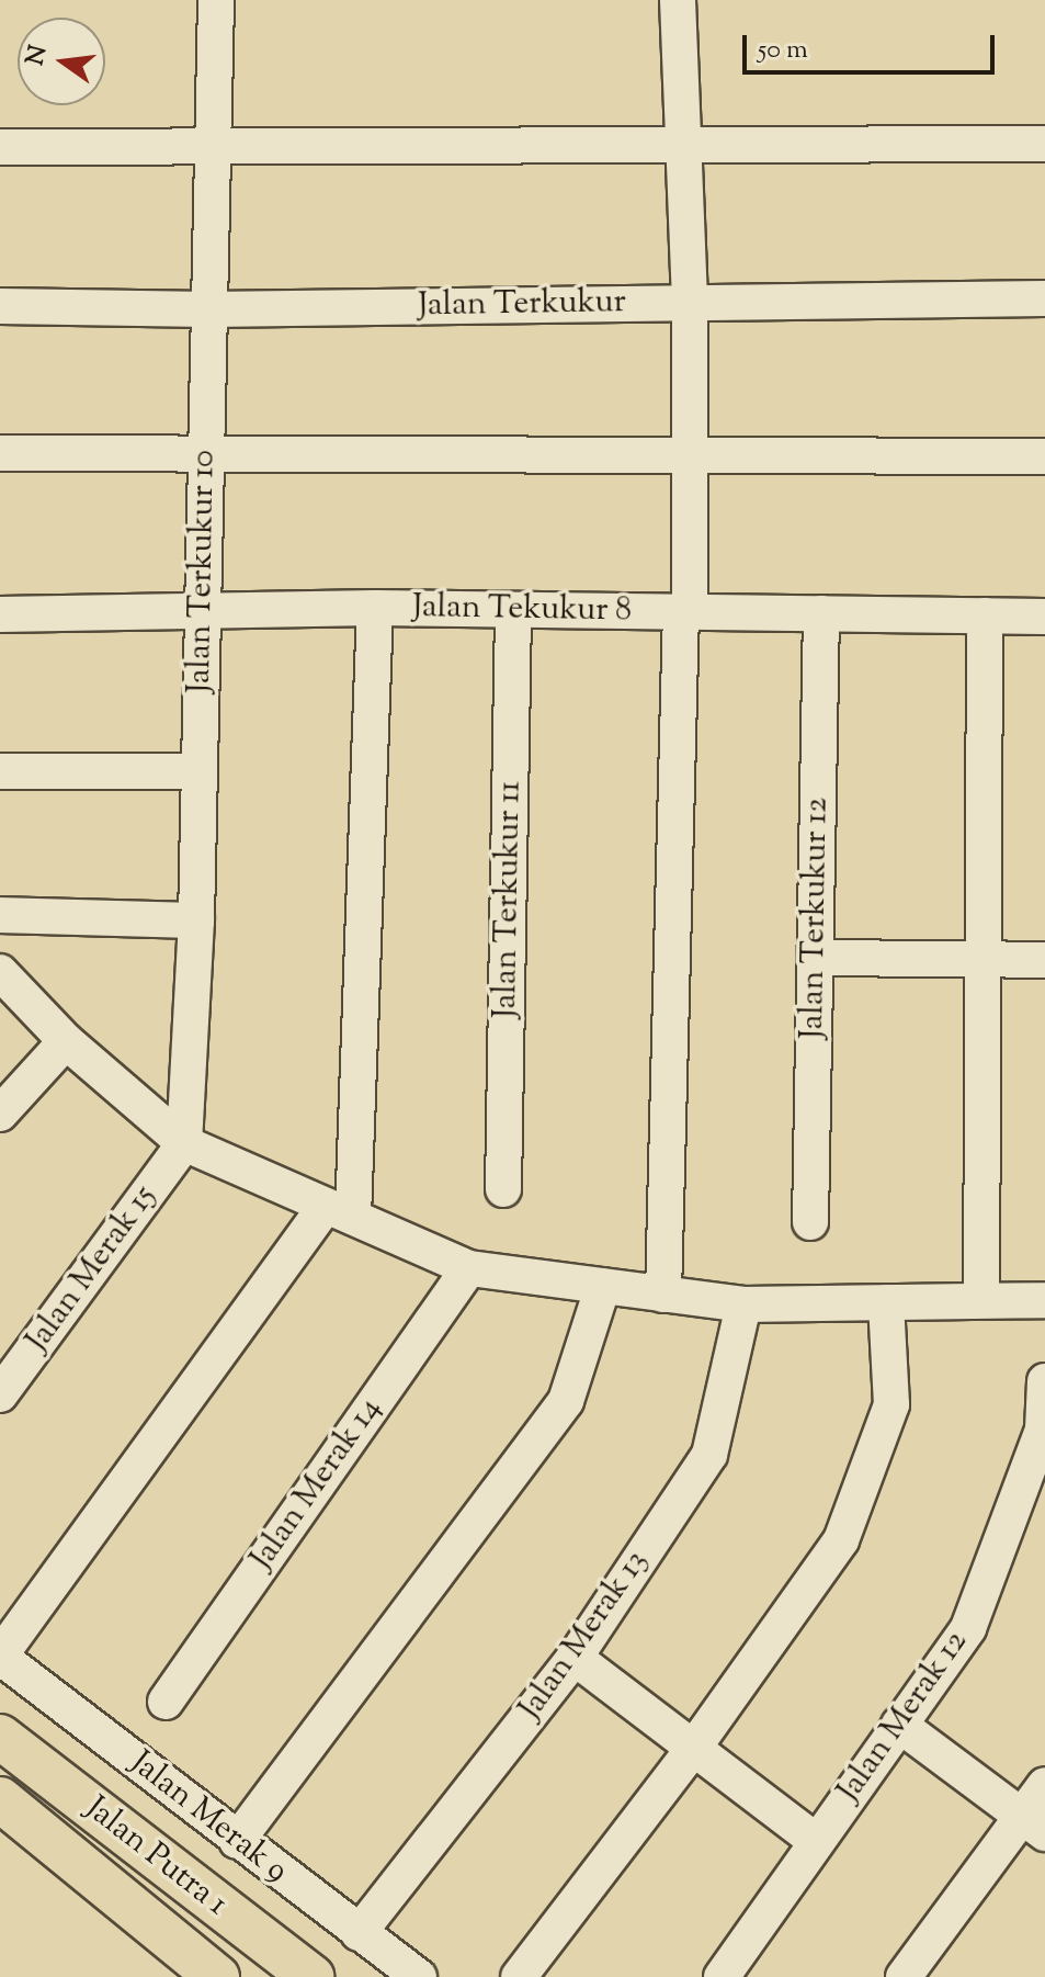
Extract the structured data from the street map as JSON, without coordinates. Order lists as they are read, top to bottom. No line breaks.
{"streets":{"main road":["Jalan Putra 1"],"street":["Jalan Terkukur","Jalan Terkukur 10","Jalan Tekukur 8","Jalan Terkukur 11","Jalan Terkukur 12","Jalan Merak 15","Jalan Merak 14","Jalan Merak 13","Jalan Merak 12","Jalan Merak 9"]},"crossings":[["Jalan Terkukur","Jalan Terkukur 10"],["Jalan Terkukur 10","Jalan Tekukur 8"],["Jalan Terkukur 10","Jalan Merak 15"],["Jalan Tekukur 8","Jalan Terkukur 11"],["Jalan Tekukur 8","Jalan Terkukur 12"],["Jalan Merak 13","Jalan Merak 9"]],"scale_bar":"50 m","north":"left"}
